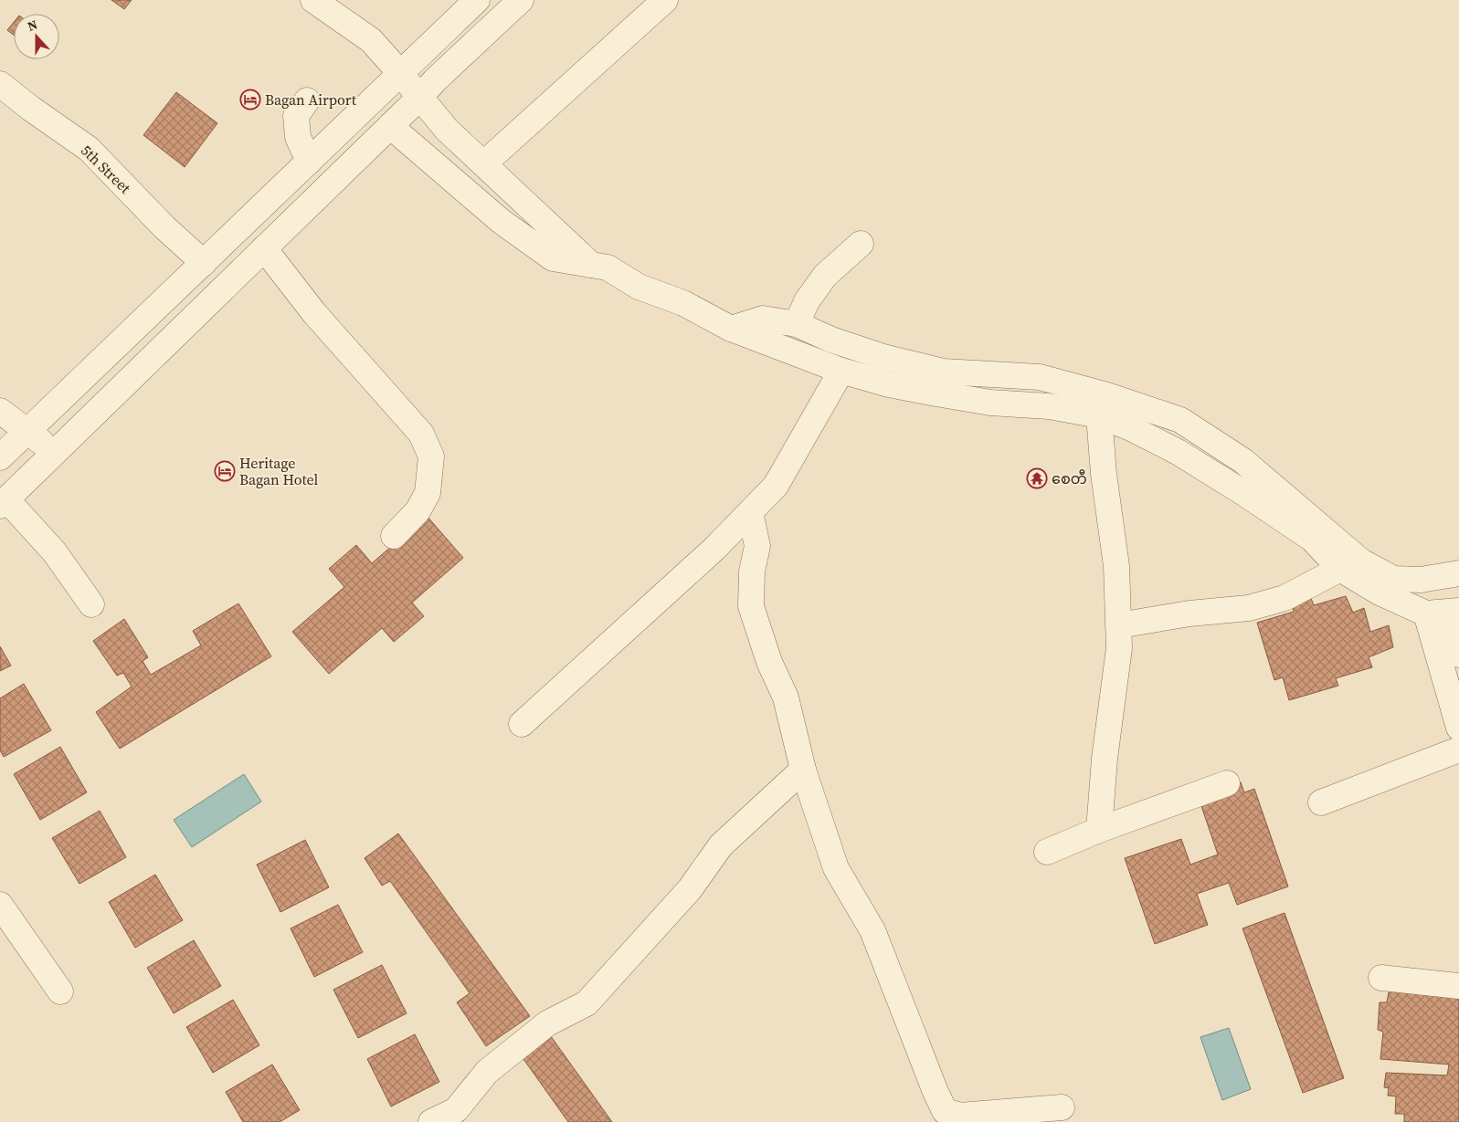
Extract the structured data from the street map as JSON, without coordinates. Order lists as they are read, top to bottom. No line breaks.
{"streets":{"street":["5th Street"]},"places":{"hotel":["Bagan Airport","Heritage Bagan Hotel"],"temple":["စေတီ"]},"north":"top"}
